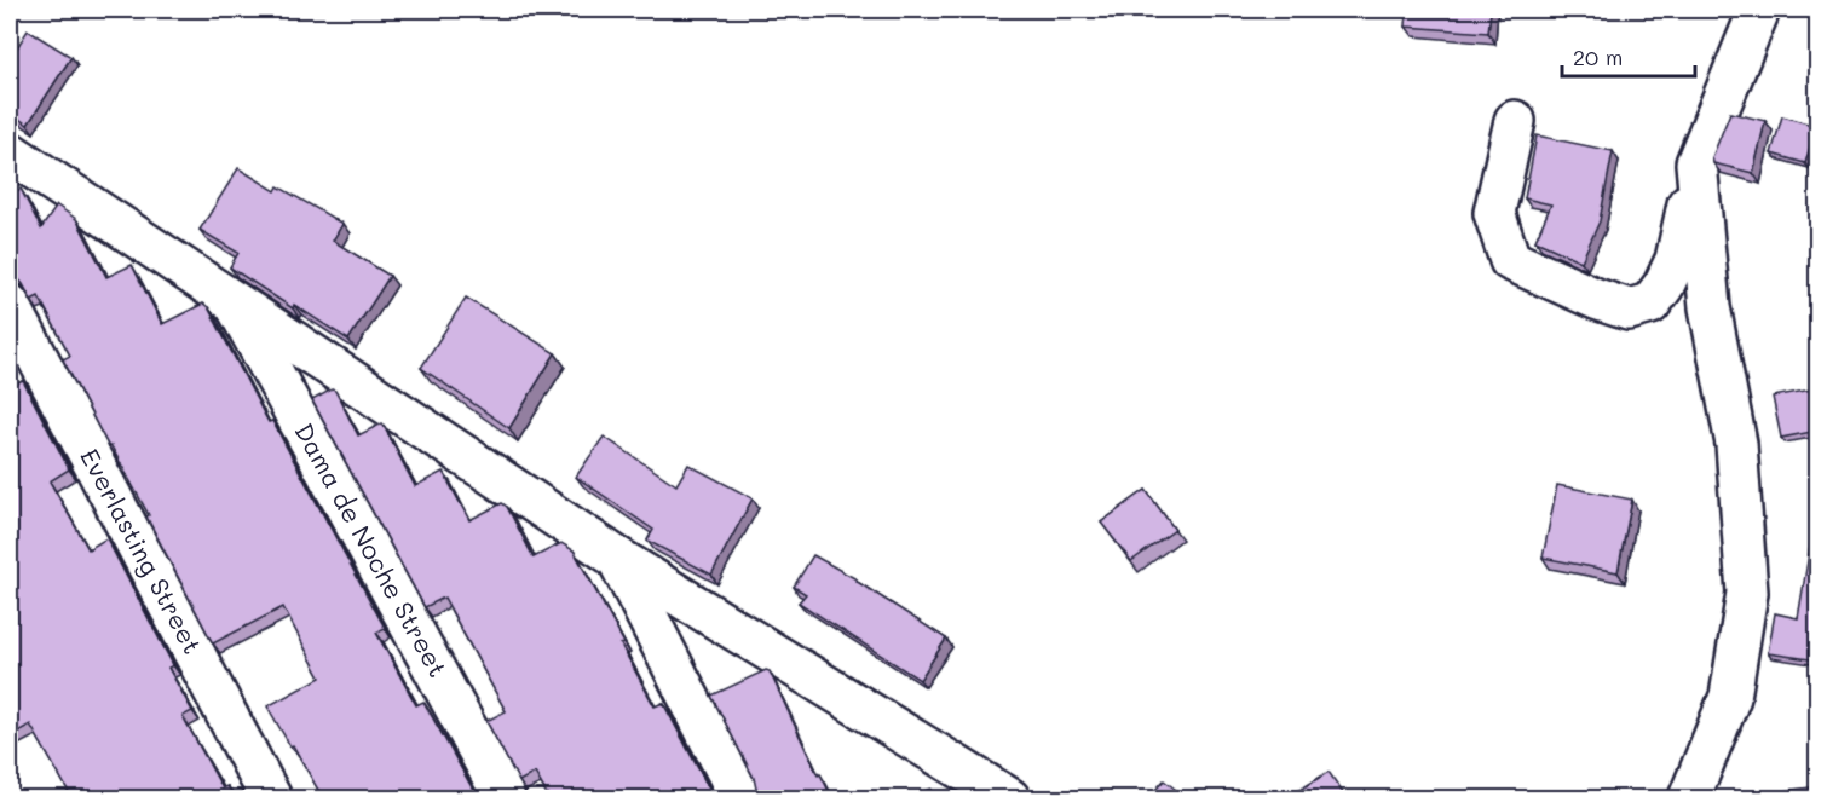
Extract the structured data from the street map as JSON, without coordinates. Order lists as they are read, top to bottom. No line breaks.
{"streets":{"street":["Dama de Noche Street","Everlasting Street"]},"scale_bar":"20 m"}
